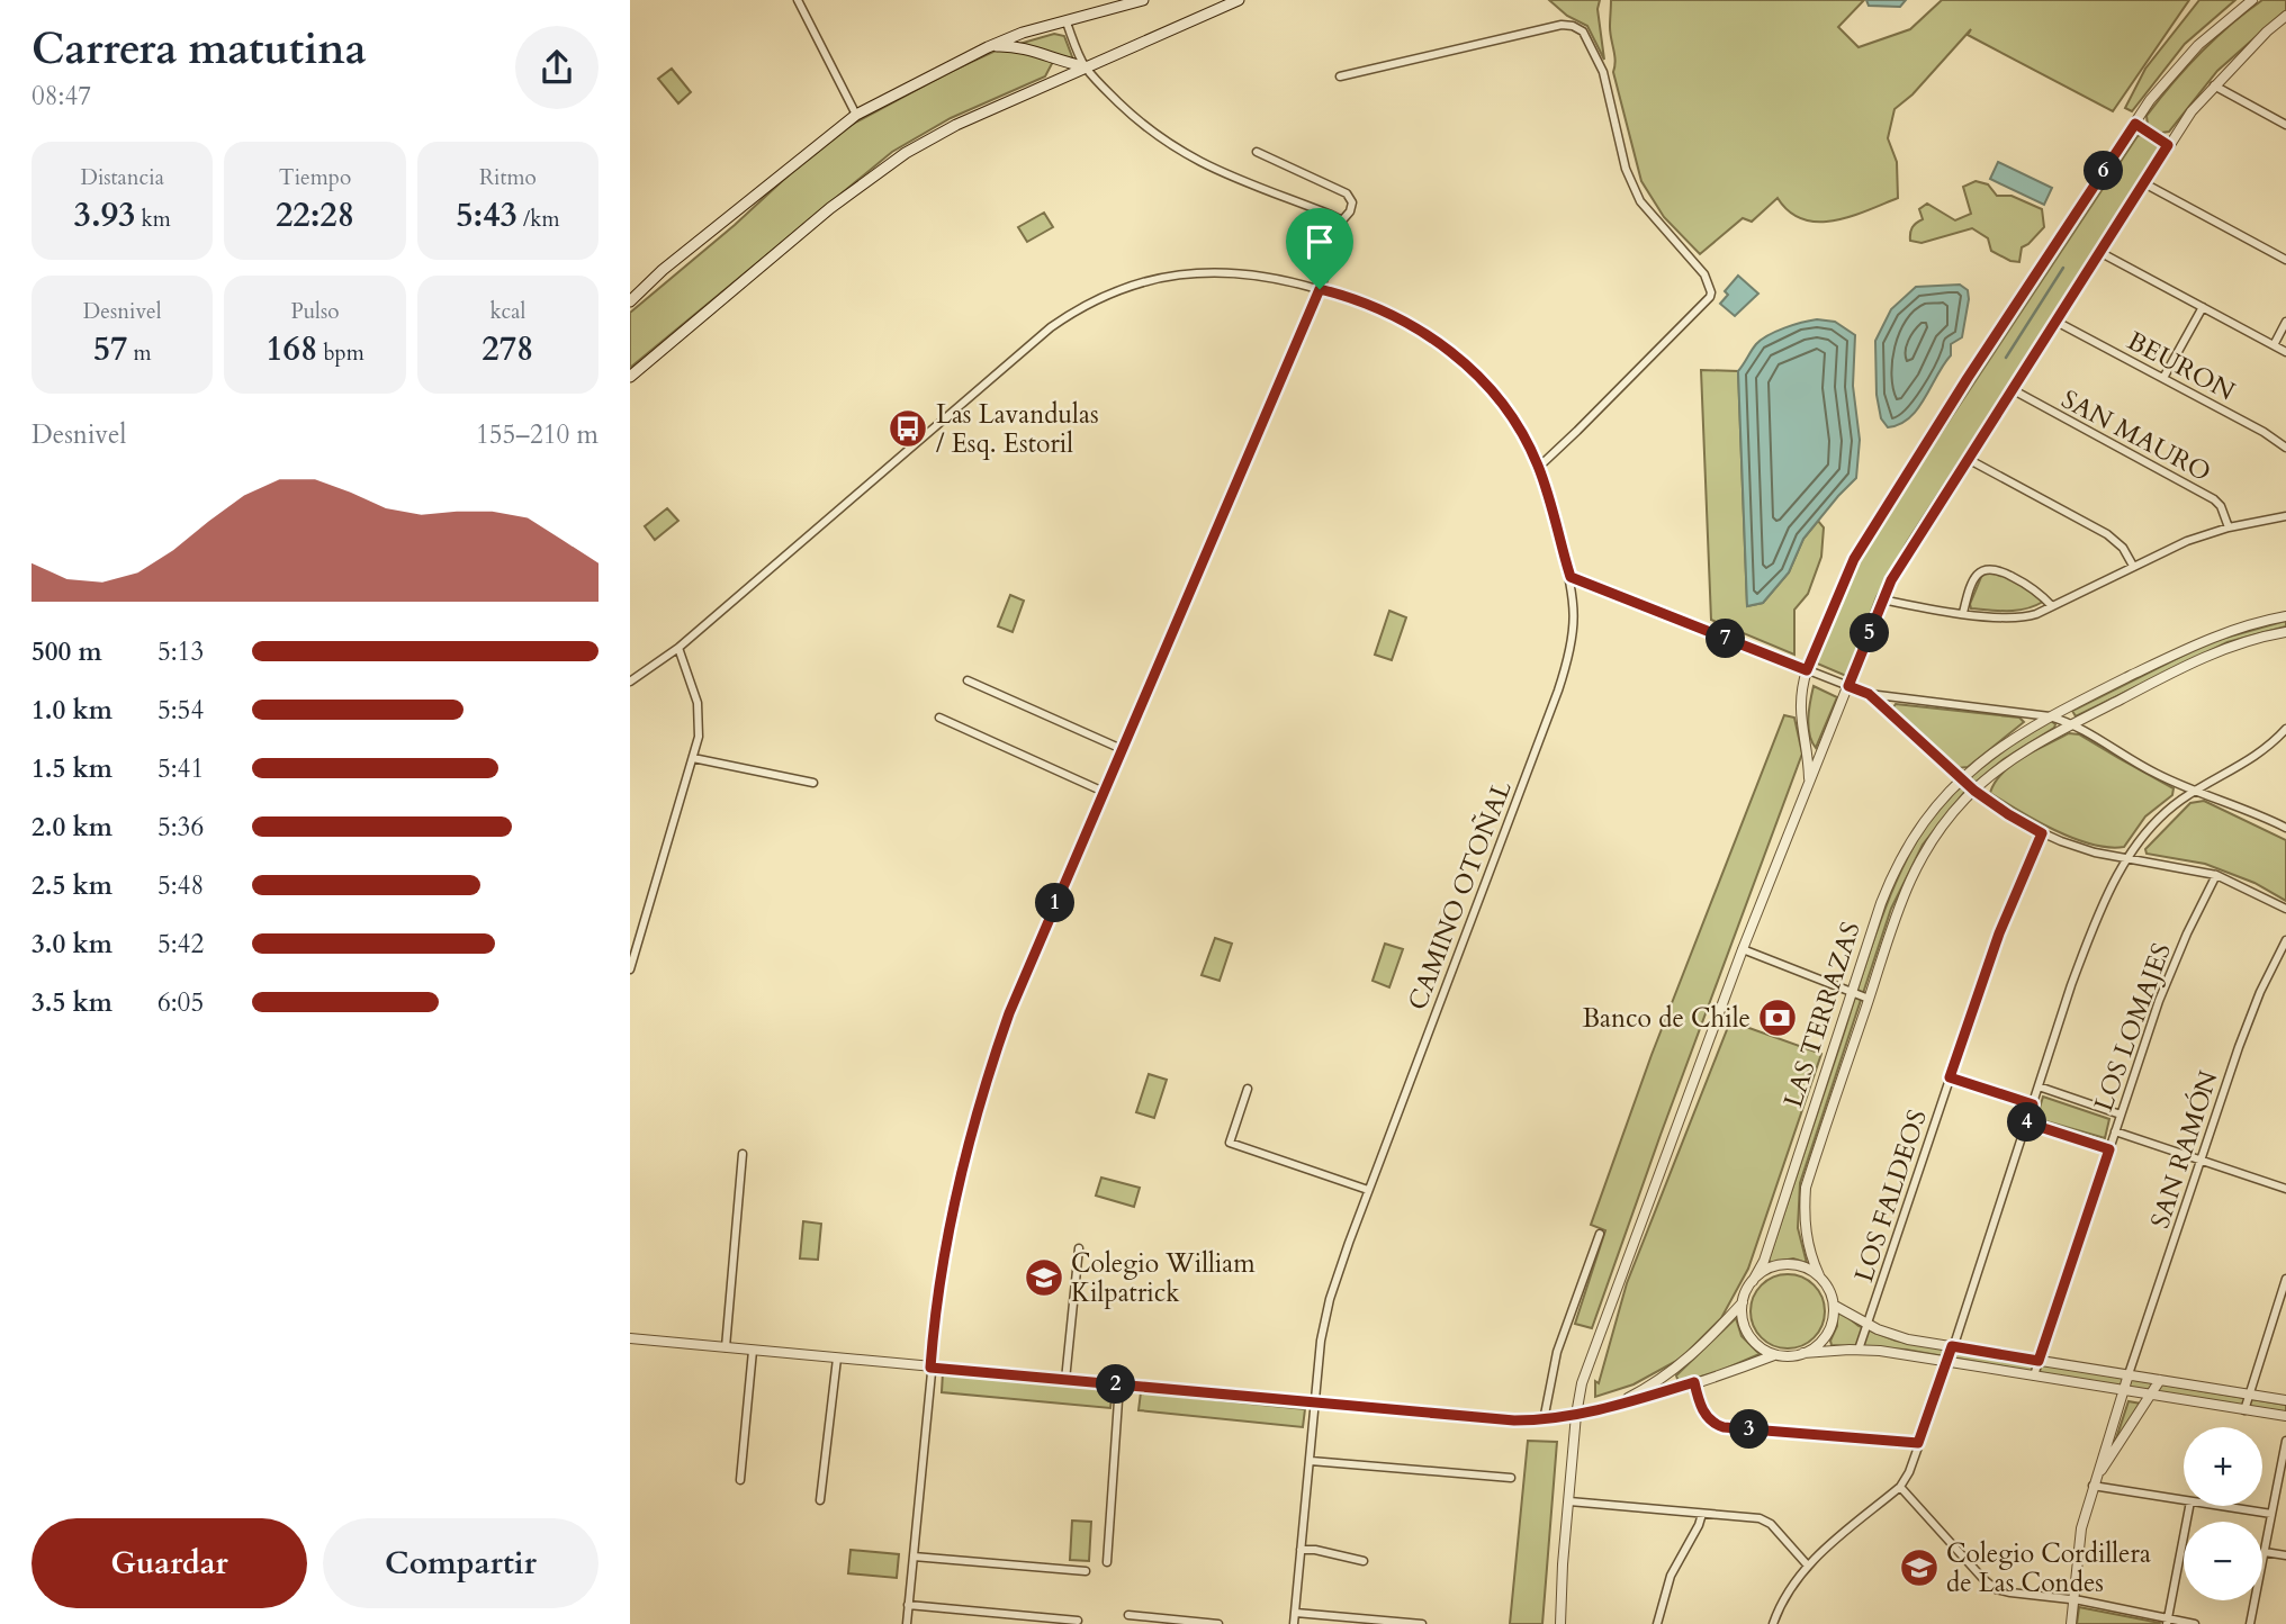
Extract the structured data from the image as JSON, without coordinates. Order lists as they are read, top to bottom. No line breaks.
{"streets":{"street":["BEURON","SAN MAURO","CAMINO OTOÑAL","LAS TERRAZAS","LOS LOMAJES","SAN RAMÓN","LOS FALDEOS"]},"places":{"bus stop":["Las Lavandulas / Esq. Estoril"],"bank":["Banco de Chile"],"school or university":["Colegio William Kilpatrick","Colegio Cordillera de Las Condes"]},"page":{"heading":["Carrera matutina","08:47"],"stats":[["Distancia","3.93 km"],["Tiempo","22:28"],["Ritmo","5:43 /km"],["Desnivel","57 m"],["Pulso","168 bpm"],["kcal","278"]],"pins":["6","5","7","1","4","2","3"],"chart":["Desnivel","155–210 m"],"list":[{"name":"500 m","note":"5:13"},{"name":"1.0 km","note":"5:54"},{"name":"1.5 km","note":"5:41"},{"name":"2.0 km","note":"5:36"},{"name":"2.5 km","note":"5:48"},{"name":"3.0 km","note":"5:42"},{"name":"3.5 km","note":"6:05"}],"map_buttons":["+","−"],"buttons":["Guardar","Compartir"]}}
